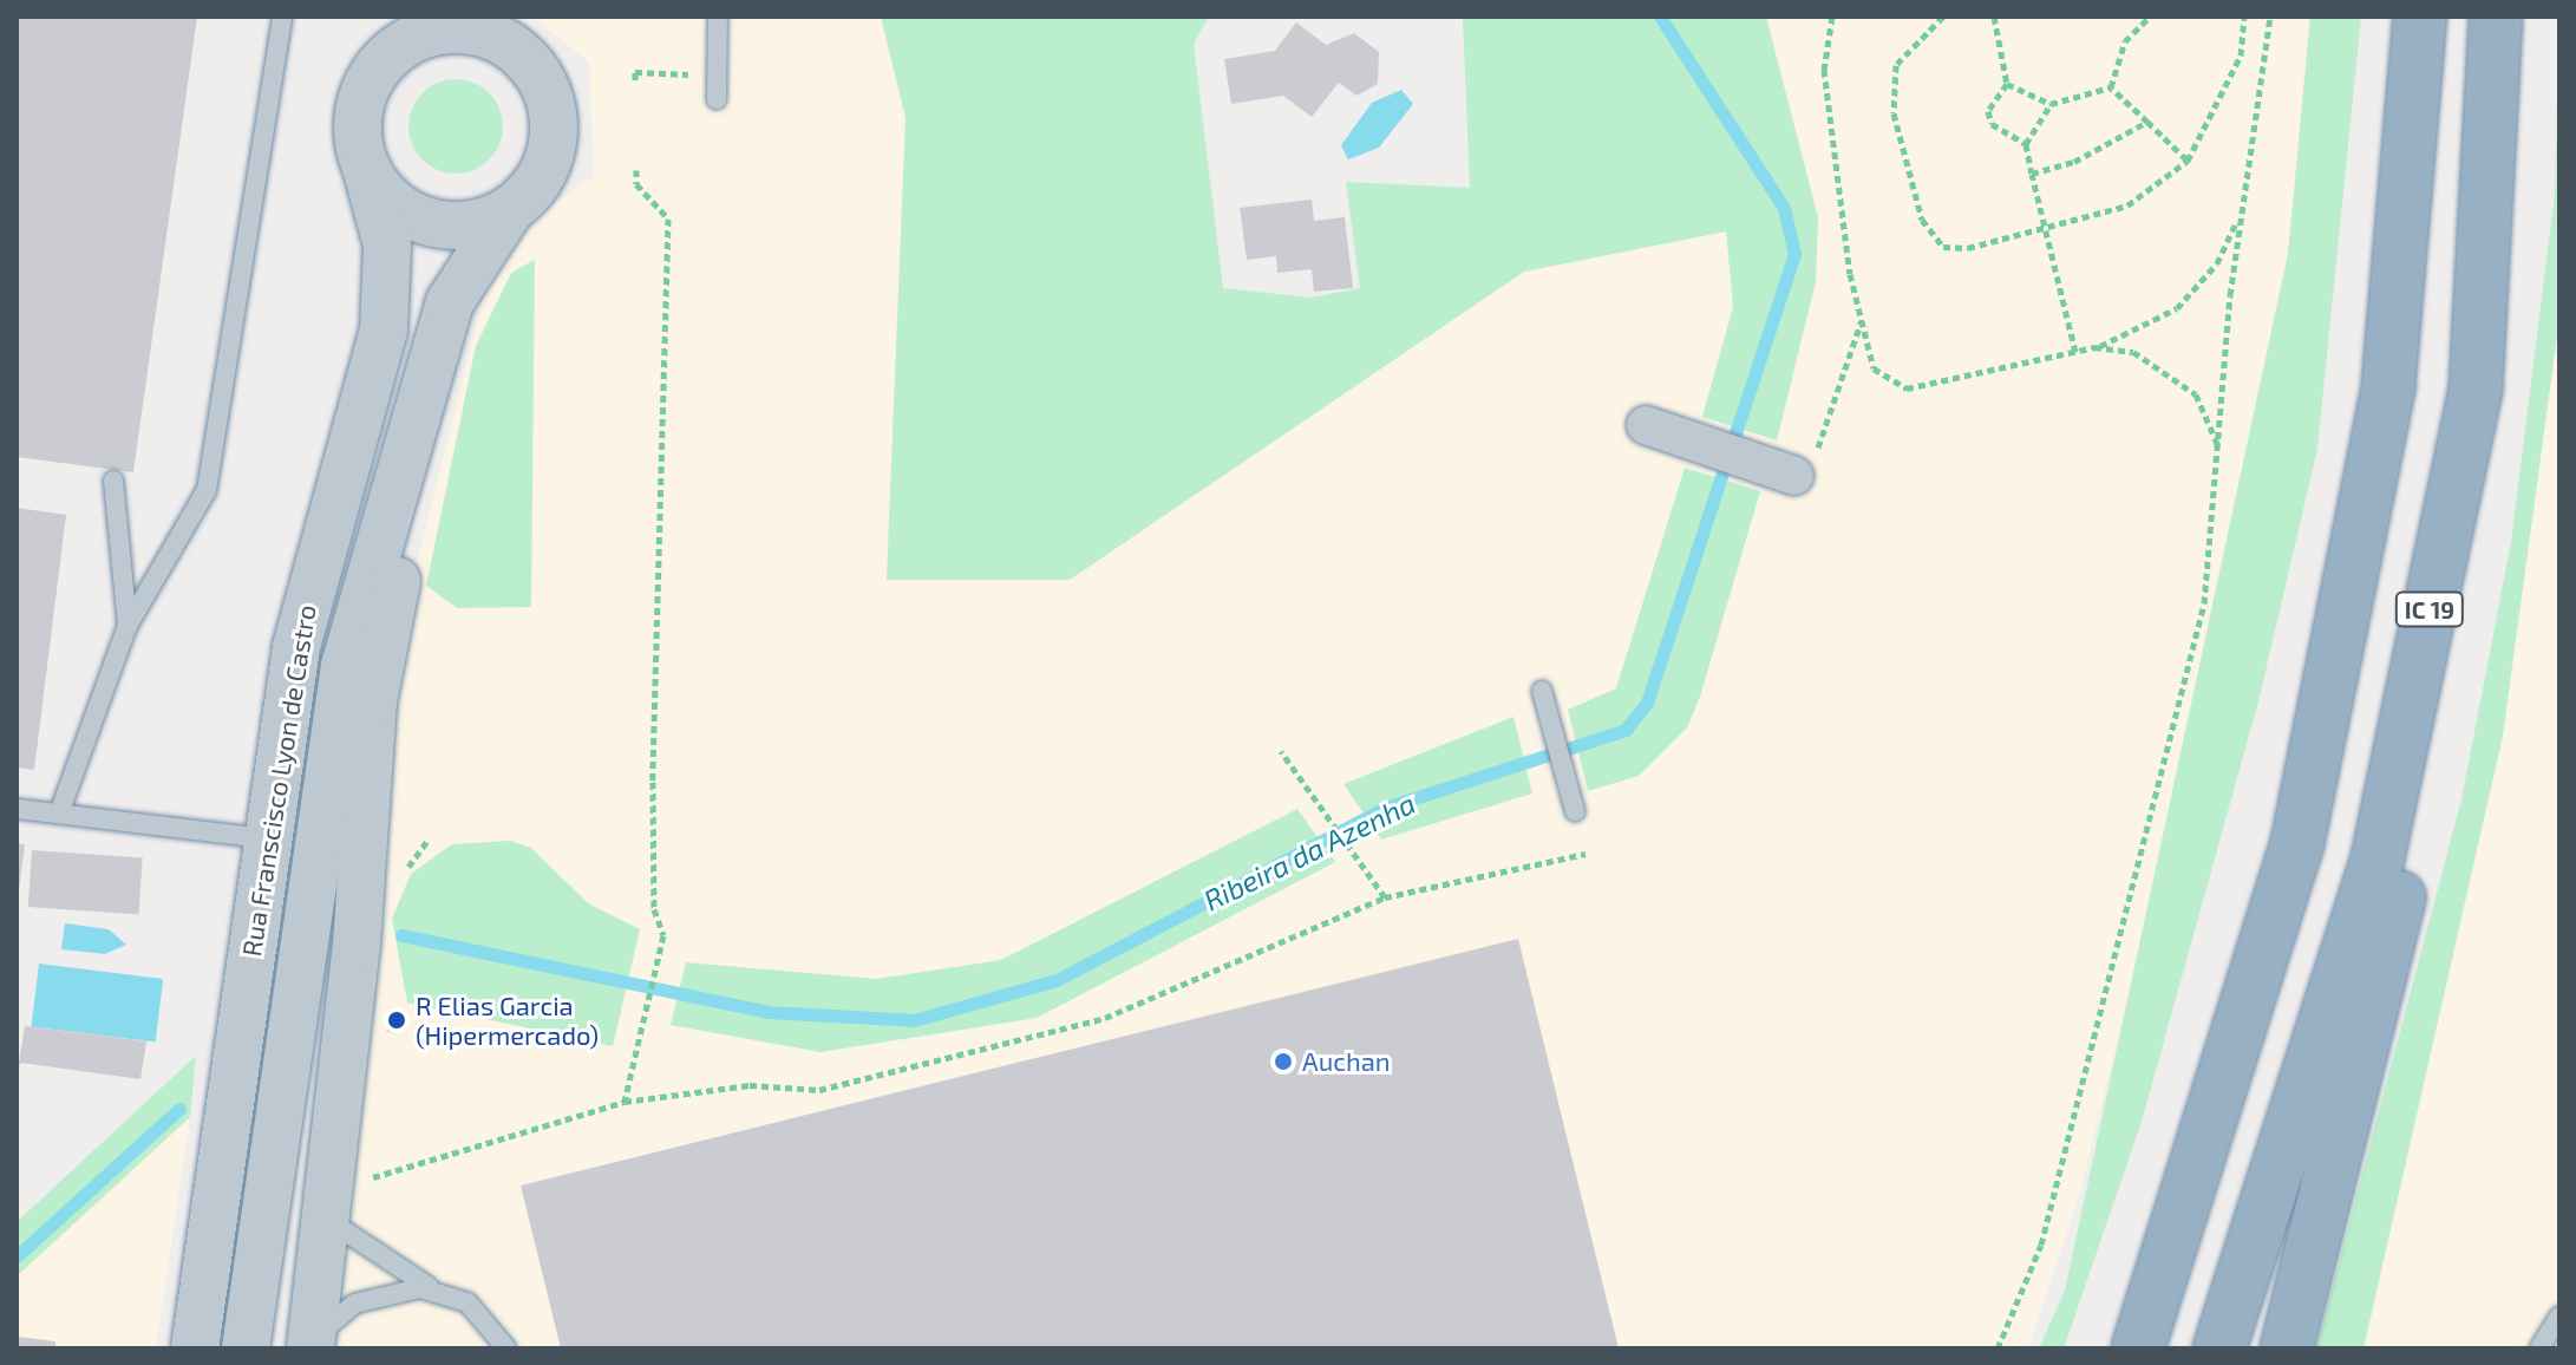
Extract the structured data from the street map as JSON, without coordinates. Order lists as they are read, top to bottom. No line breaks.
{"streets":{"highway":["IC 19"],"street":["Rua Franscisco Lyon de Castro"]},"water":["Ribeira da Azenha"],"places":["R Elias Garcia (Hipermercado)","Auchan"]}
